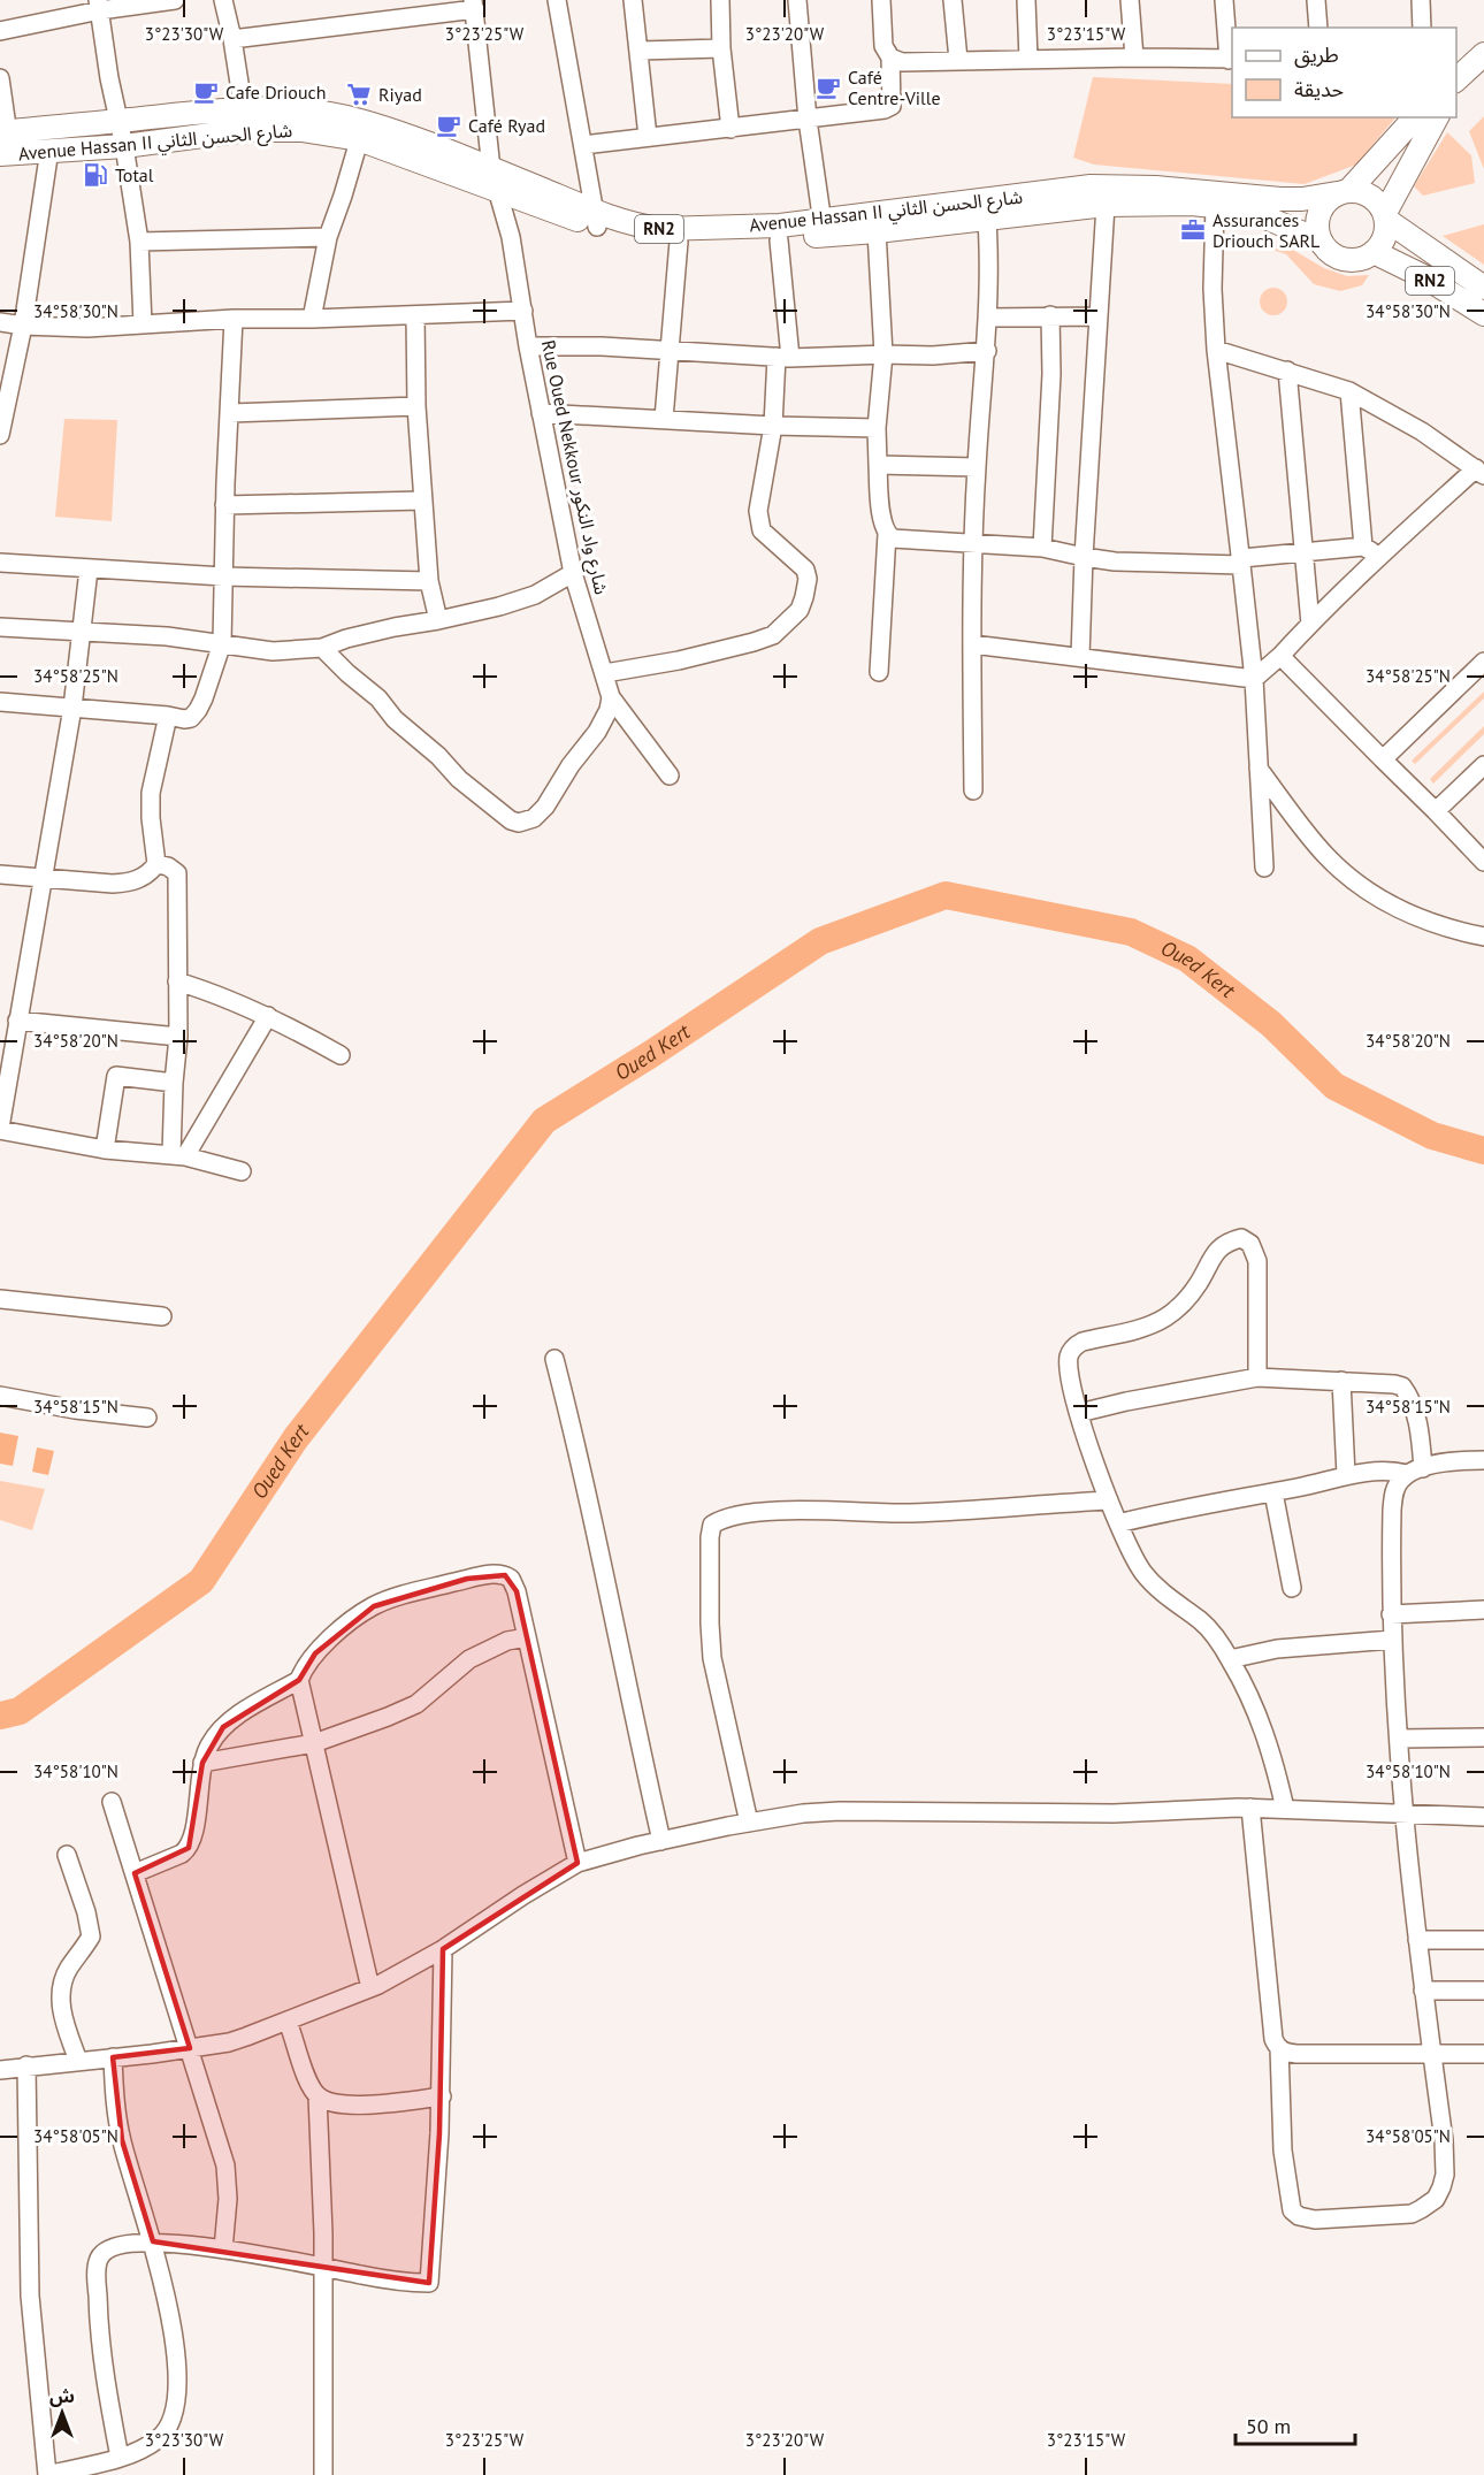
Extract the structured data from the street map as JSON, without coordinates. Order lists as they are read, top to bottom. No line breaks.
{"streets":{"main road":["Avenue Hassan II شارع الحسن الثاني","RN2"],"street":["Rue Oued Nekkour شارع واد النکور"]},"crossings":[["Avenue Hassan II شارع الحسن الثاني","RN2"],["Avenue Hassan II شارع الحسن الثاني","Rue Oued Nekkour شارع واد النکور"]],"water":["Oued Kert"],"places":{"cafe":["Café Centre-Ville","Cafe Driouch","Café Ryad"],"supermarket":["Riyad"],"fuel station":["Total"],"office":["Assurances Driouch SARL"]},"legend":["طريق","حديقة"],"scale_bar":"50 m","north":"top","coordinates":["3°23'30\"W","3°23'25\"W","3°23'20\"W","3°23'15\"W","34°58'30\"N","34°58'25\"N","34°58'20\"N","34°58'15\"N","34°58'10\"N","34°58'05\"N"]}
